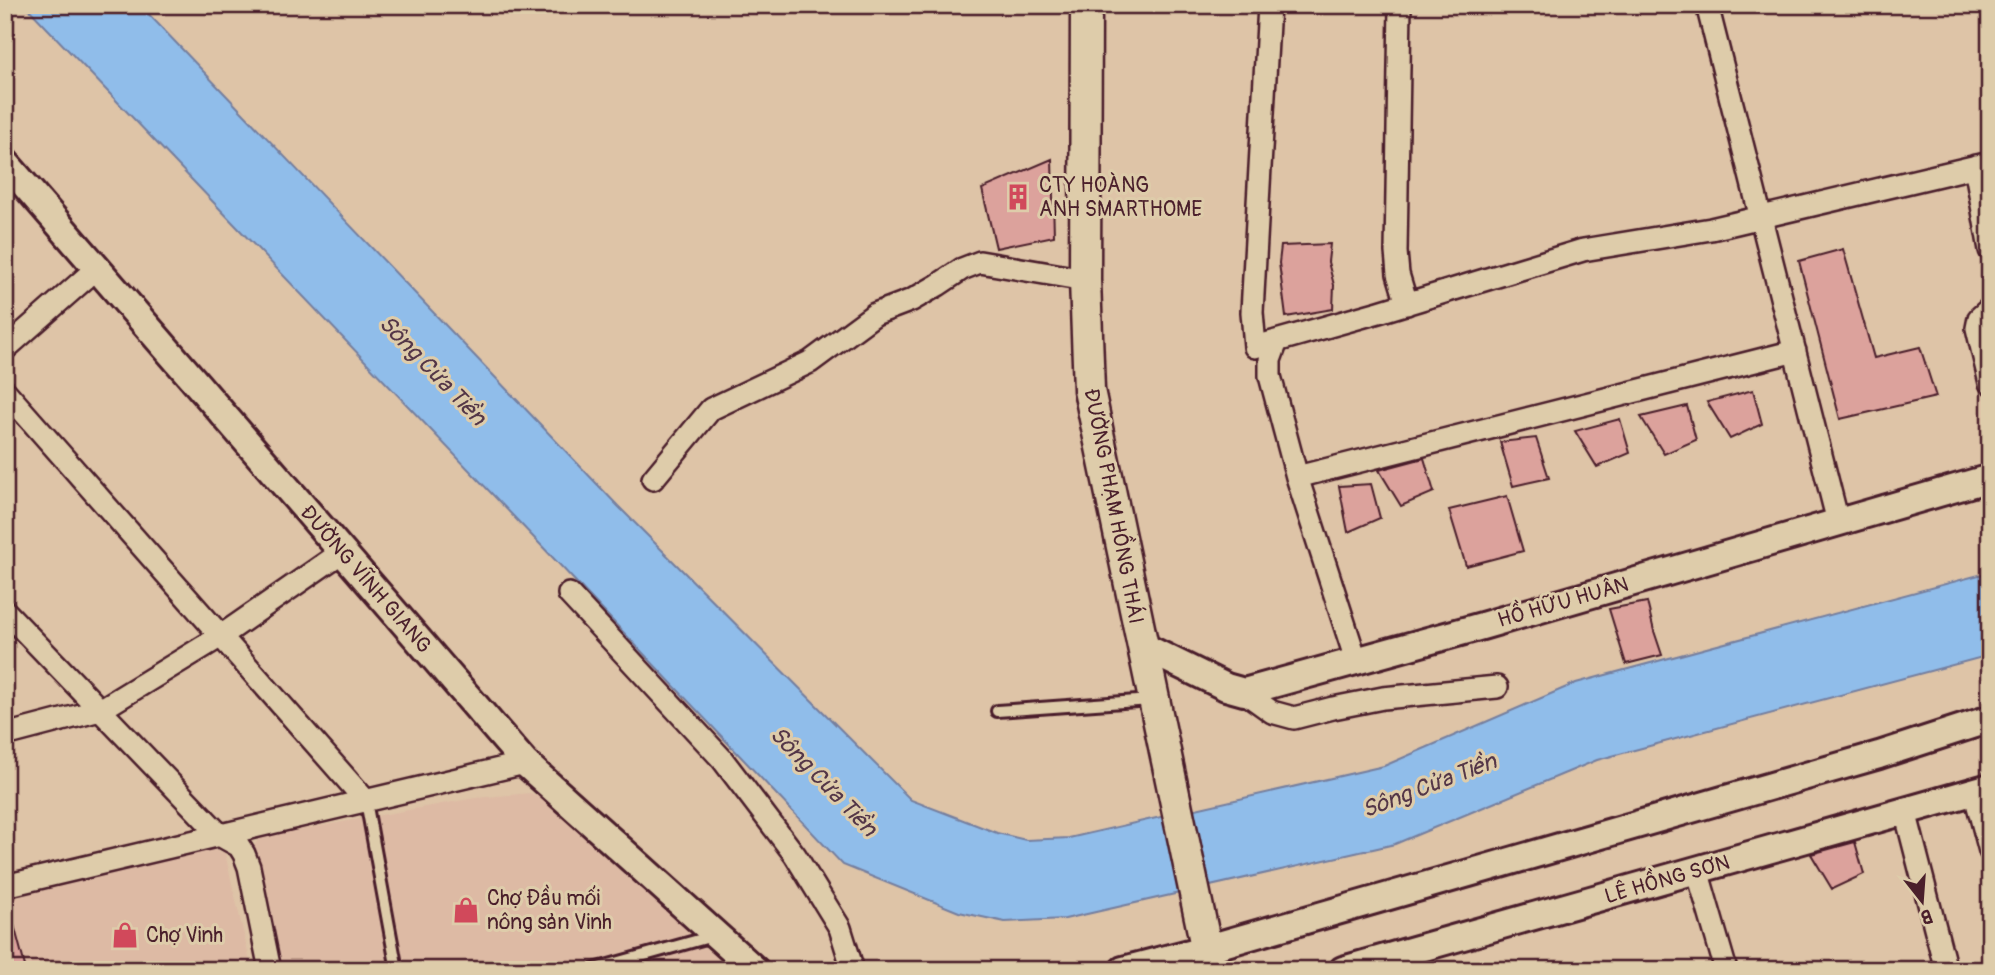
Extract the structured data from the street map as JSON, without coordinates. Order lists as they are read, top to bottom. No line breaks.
{"streets":{"main road":["ĐƯỜNG PHẠM HỒNG THÁI"],"street":["ĐƯỜNG VĨNH GIANG","HỒ HỮU HUÂN","LÊ HỒNG SƠN"]},"water":["Sông Cửa Tiền"],"places":{"building":["CTY HOÀNG ANH SMARTHOME"],"shop":["Chợ Đầu mối nông sản Vinh","Chợ Vinh"]},"north":"bottom"}
